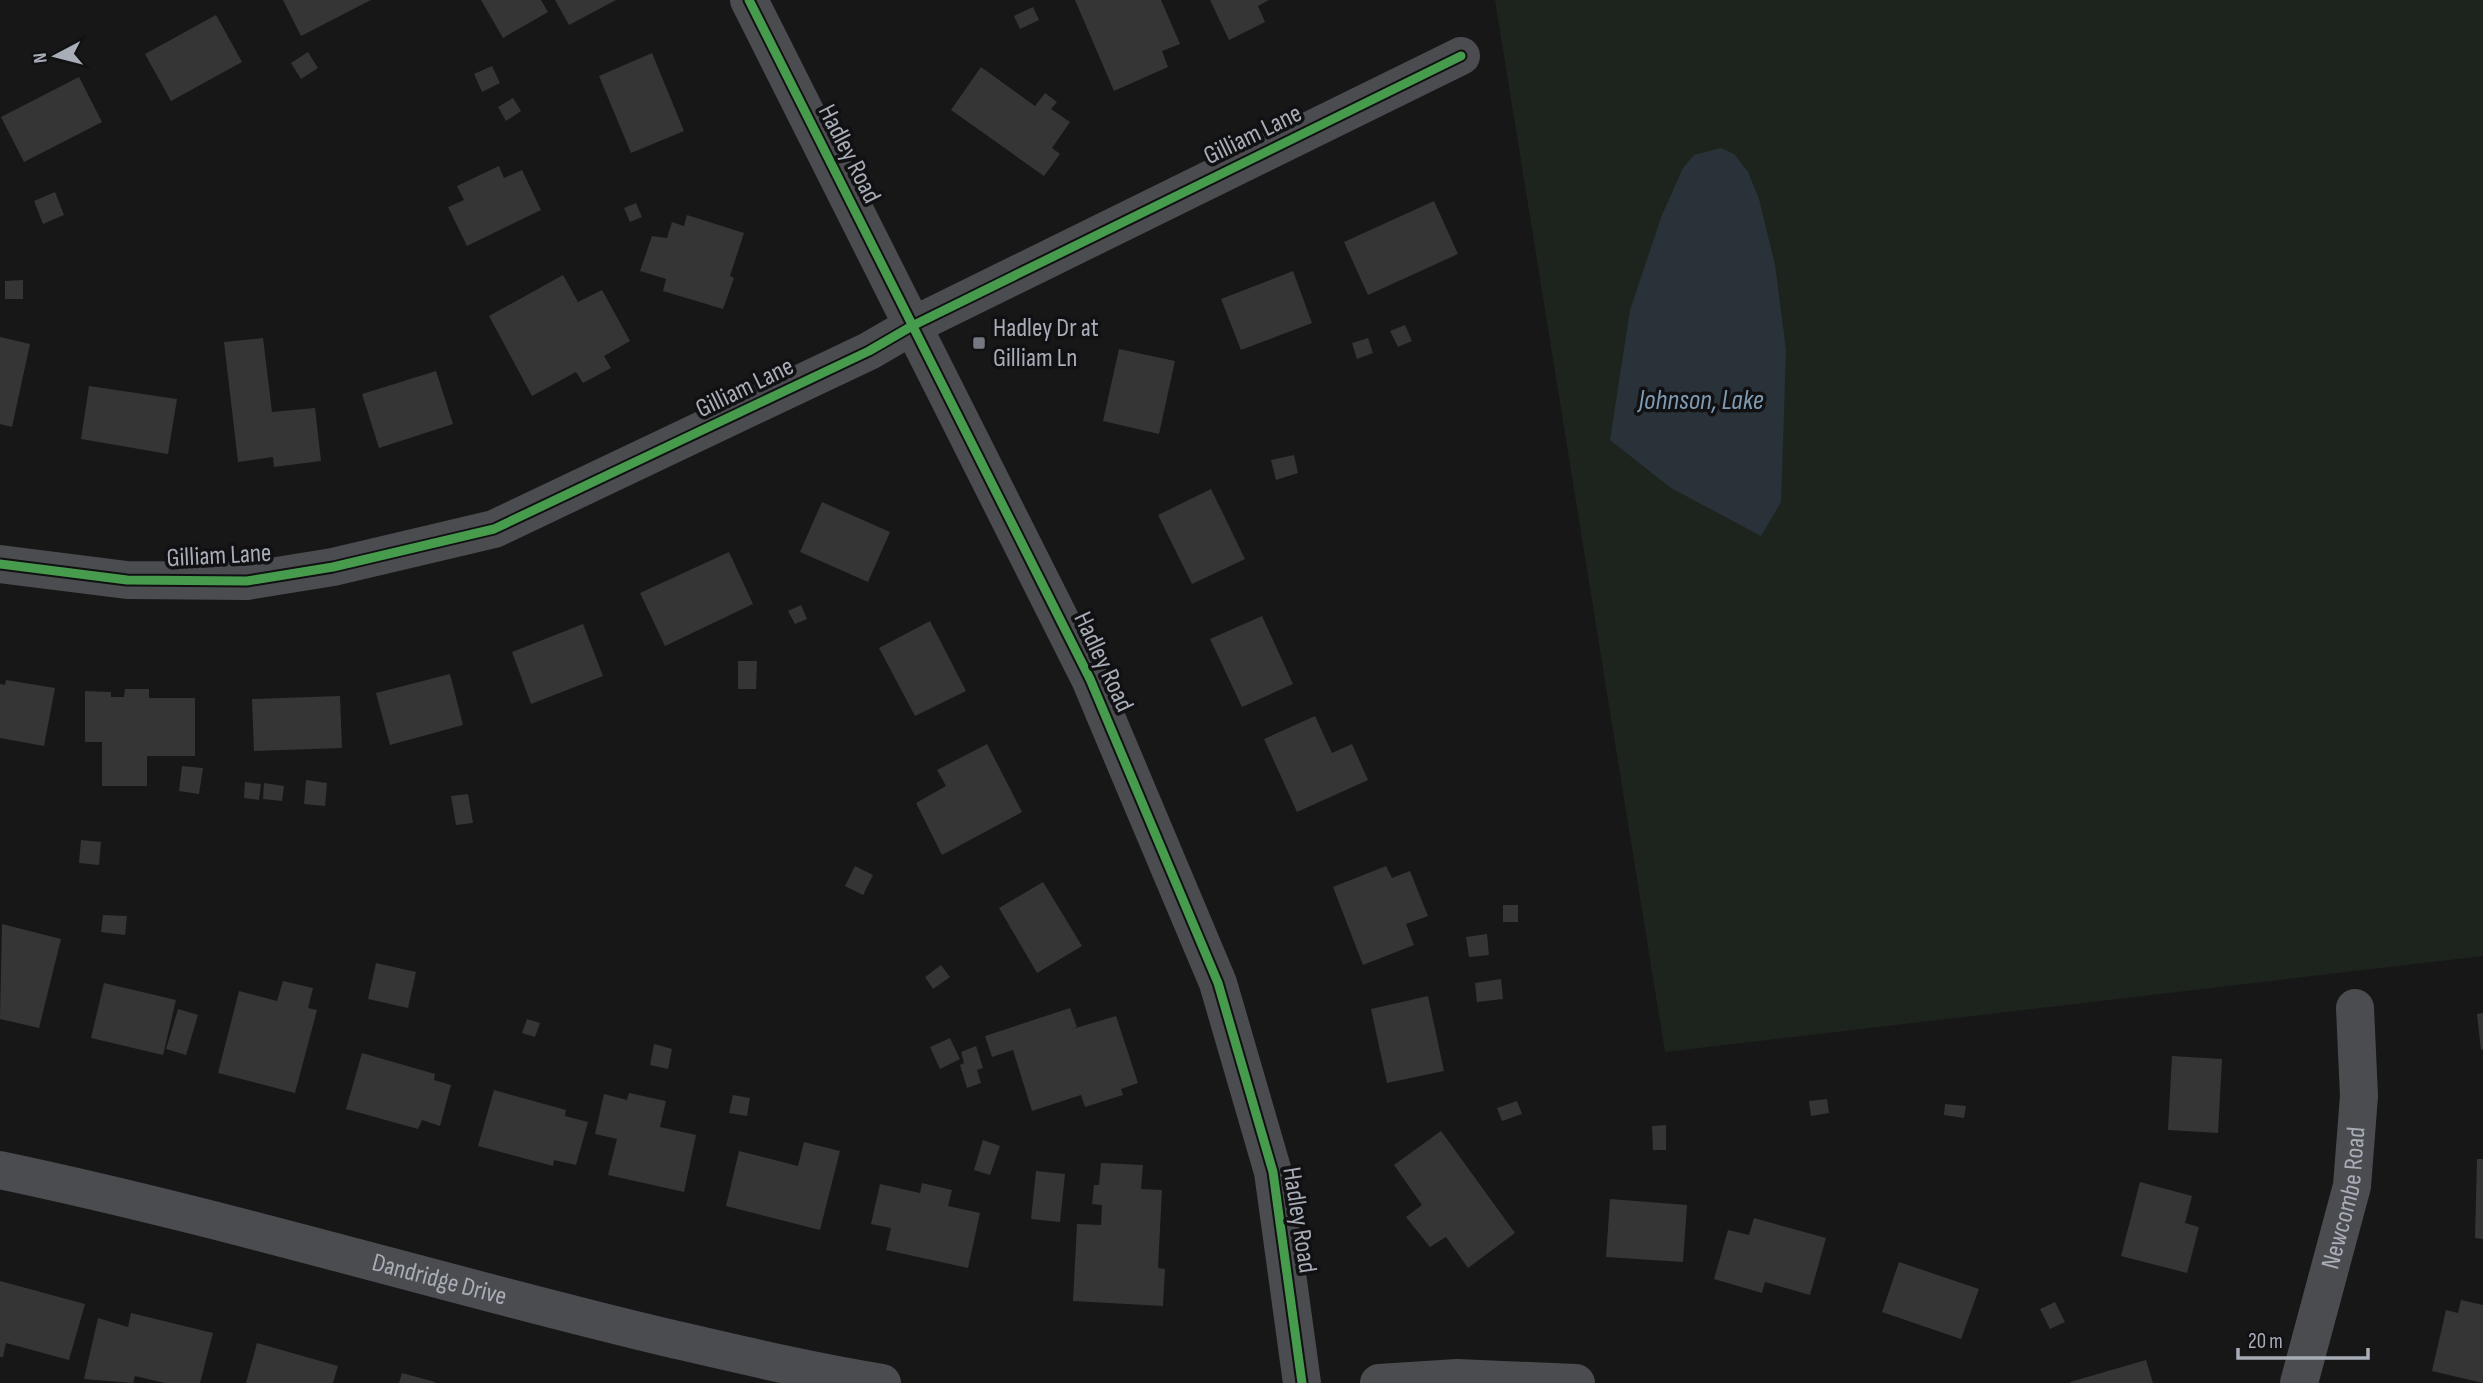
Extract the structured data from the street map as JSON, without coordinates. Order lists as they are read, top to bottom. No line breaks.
{"streets":{"street":["Gilliam Lane","Hadley Road","Newcombe Road","Dandridge Drive"]},"crossings":[["Gilliam Lane","Hadley Road"]],"water":["Johnson, Lake"],"places":{"transit":["Hadley Dr at Gilliam Ln"]},"scale_bar":"20 m","north":"left"}
